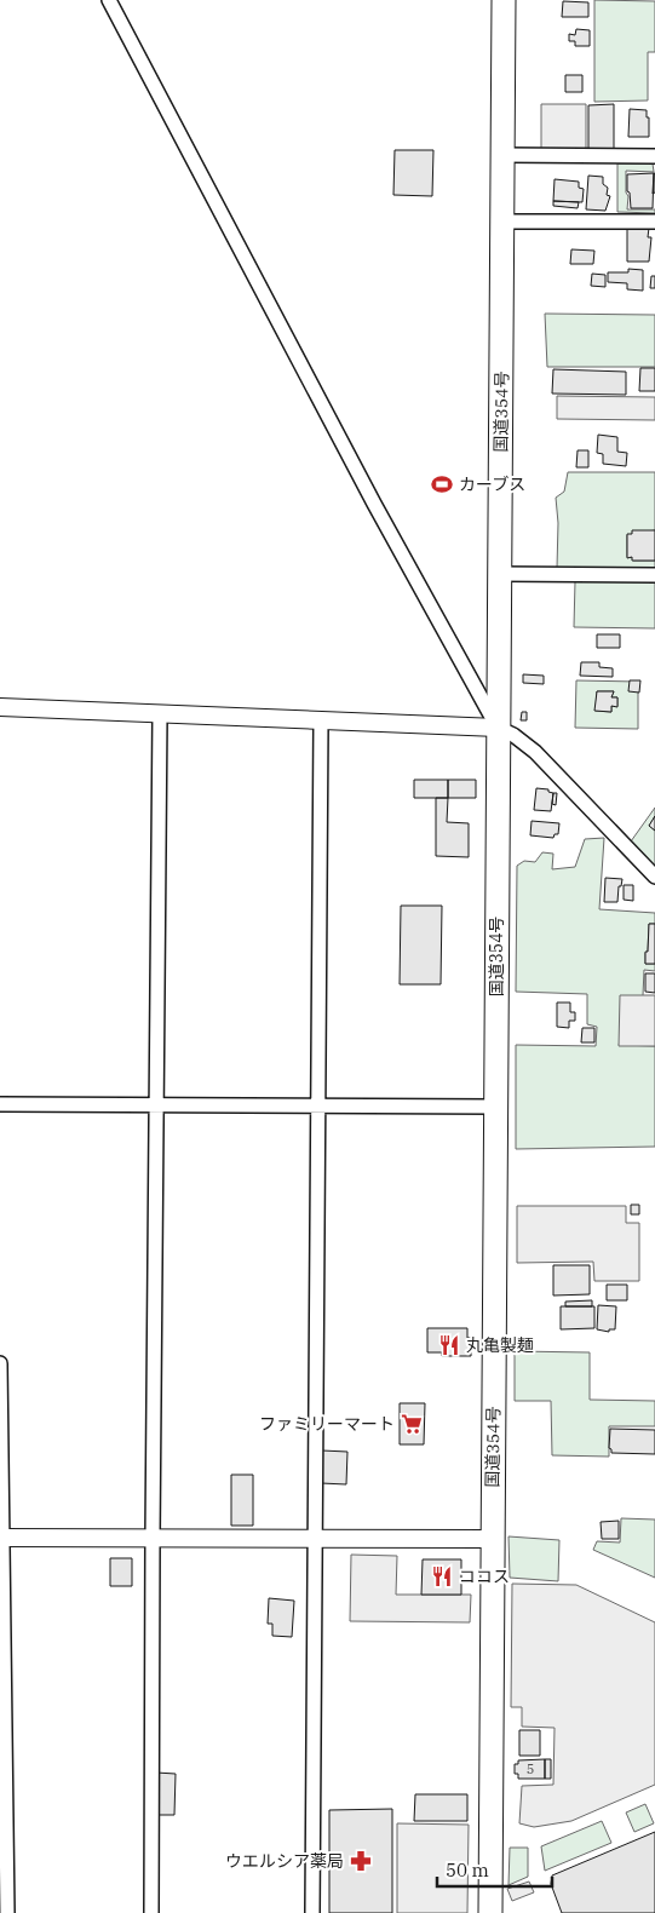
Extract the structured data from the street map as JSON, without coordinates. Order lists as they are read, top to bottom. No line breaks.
{"streets":{"highway":["国道354号"]},"places":{"sports":["カーブス"],"restaurant":["丸亀製麺","ココス"],"supermarket":["ファミリーマート"],"pharmacy":["ウエルシア薬局"]},"house_numbers":["5"],"scale_bar":"50 m"}
